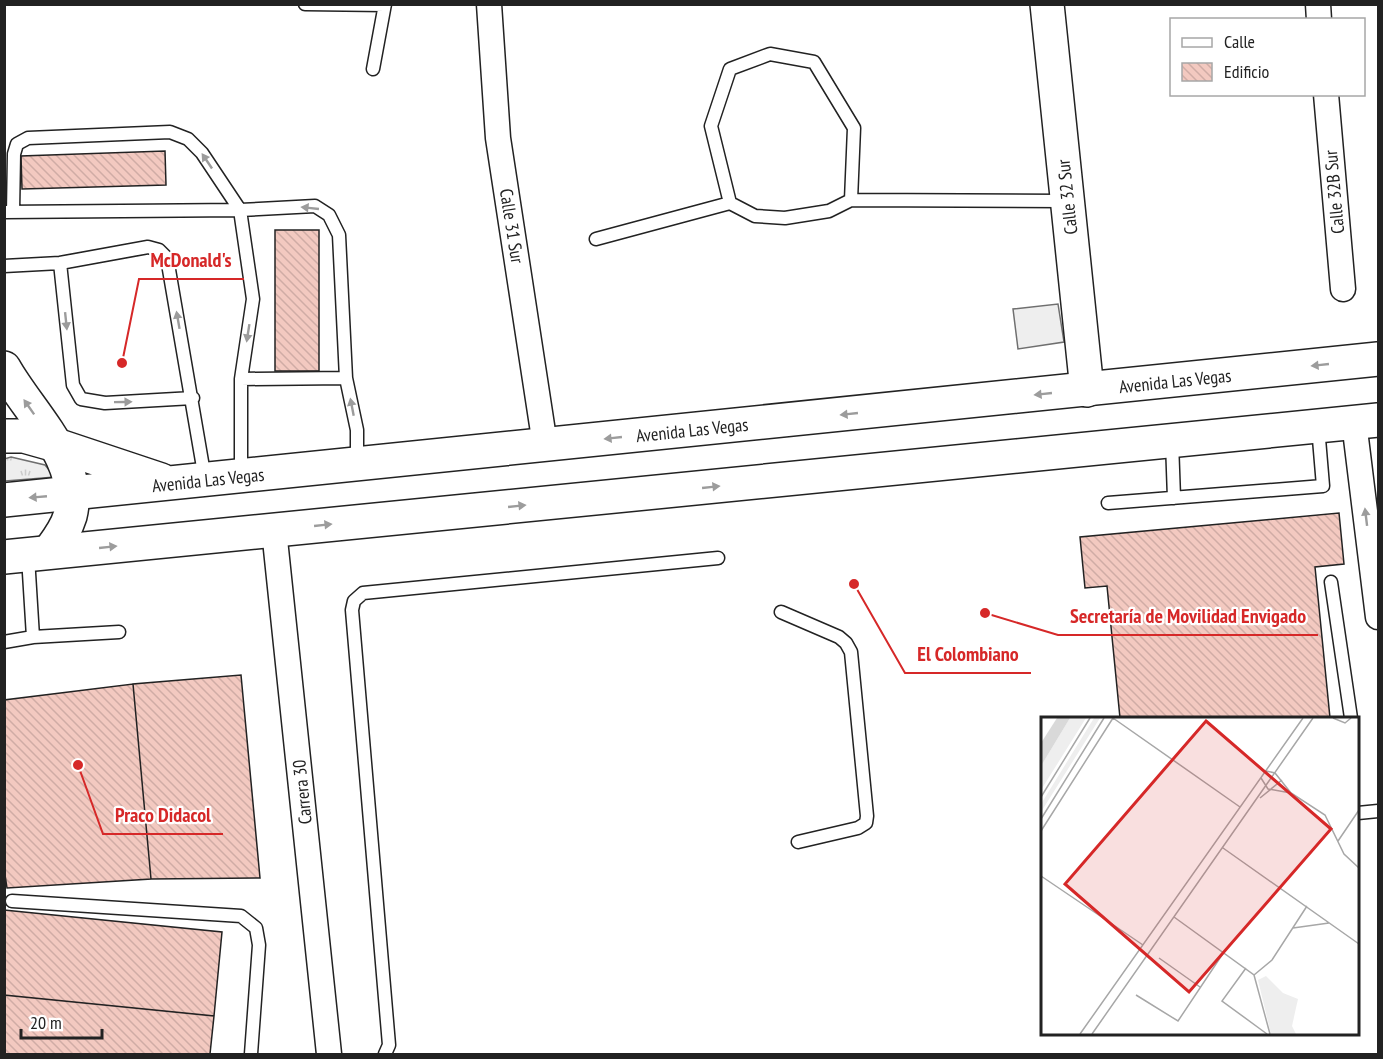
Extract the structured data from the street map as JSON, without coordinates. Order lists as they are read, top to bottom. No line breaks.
{"streets":{"main road":["Calle 32 Sur","Avenida Las Vegas"],"street":["Calle 32B Sur","Calle 31 Sur","Carrera 30"]},"crossings":[["Calle 32 Sur","Avenida Las Vegas"],["Calle 31 Sur","Avenida Las Vegas"]],"places":["McDonald's","El Colombiano","Secretaría de Movilidad Envigado","Praco Didacol"],"legend":["Calle","Edificio"],"scale_bar":"20 m"}
